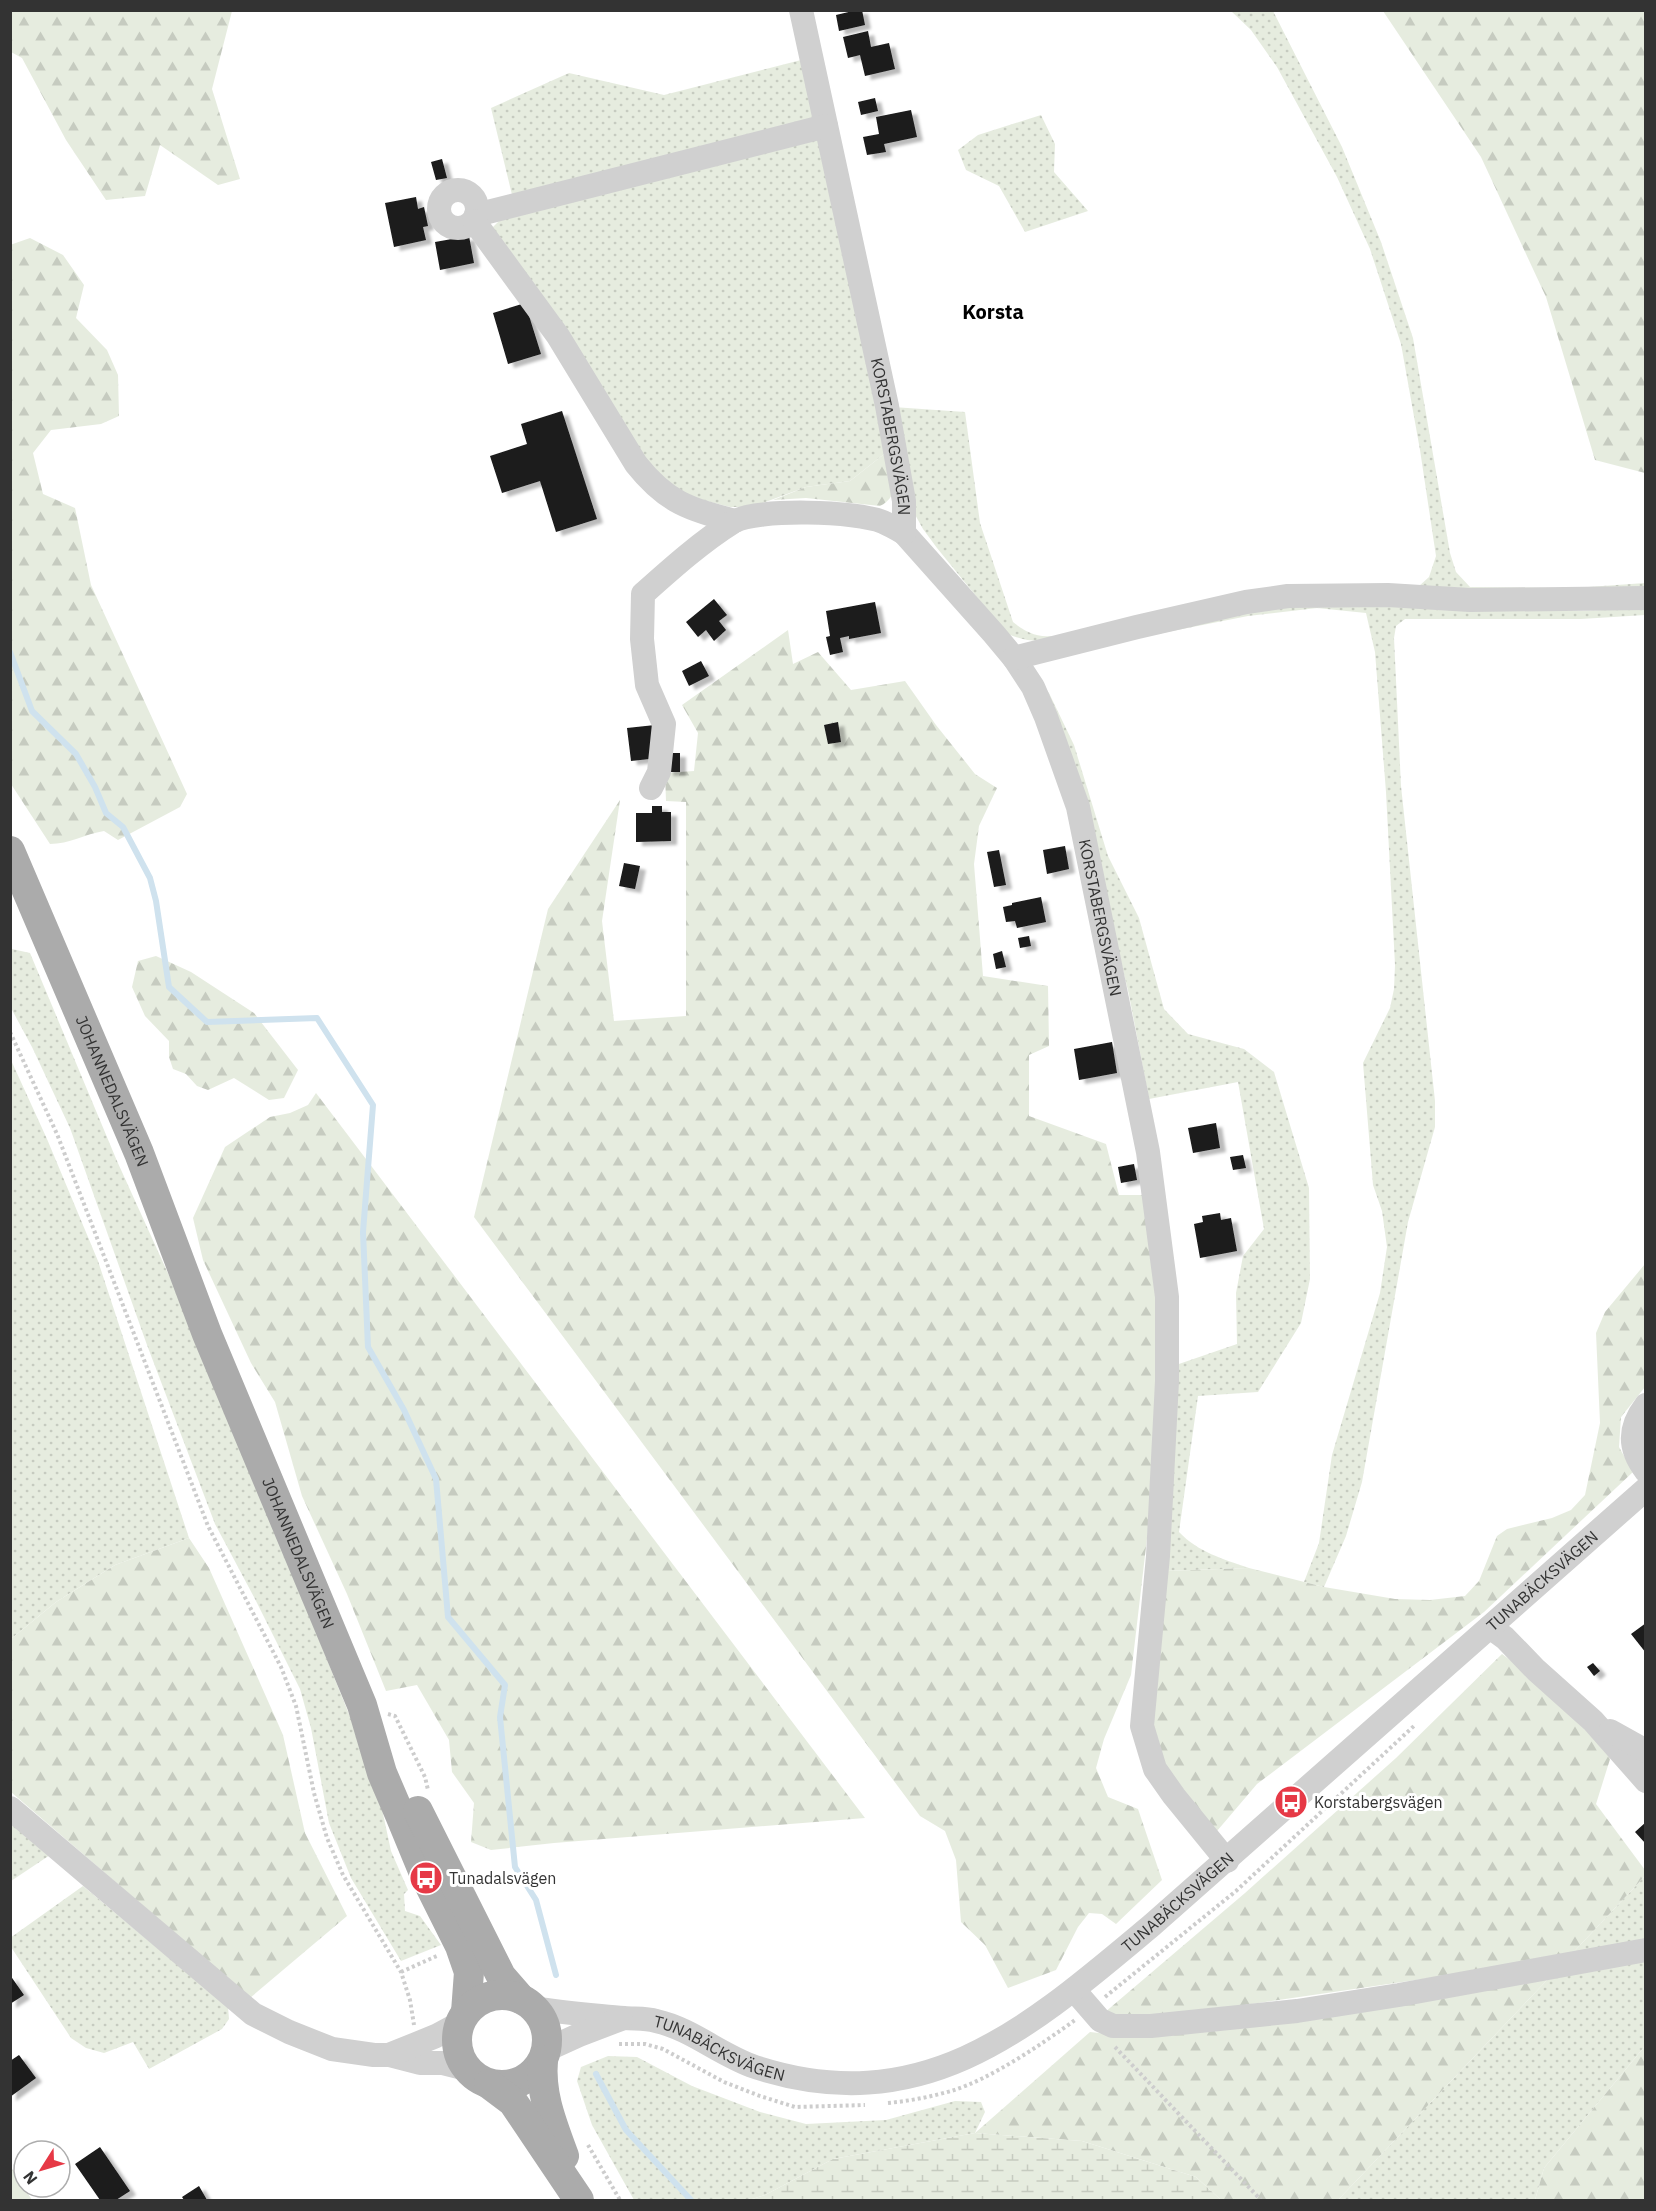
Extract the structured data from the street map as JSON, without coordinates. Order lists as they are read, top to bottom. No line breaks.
{"streets":{"main road":["JOHANNEDALSVÄGEN"],"street":["KORSTABERGSVÄGEN","TUNABÄCKSVÄGEN"]},"crossings":[["KORSTABERGSVÄGEN","TUNABÄCKSVÄGEN"],["JOHANNEDALSVÄGEN","TUNABÄCKSVÄGEN"]],"districts":["Korsta"],"places":{"bus stop":["Korstabergsvägen","Tunadalsvägen"]},"north":"bottom left"}
